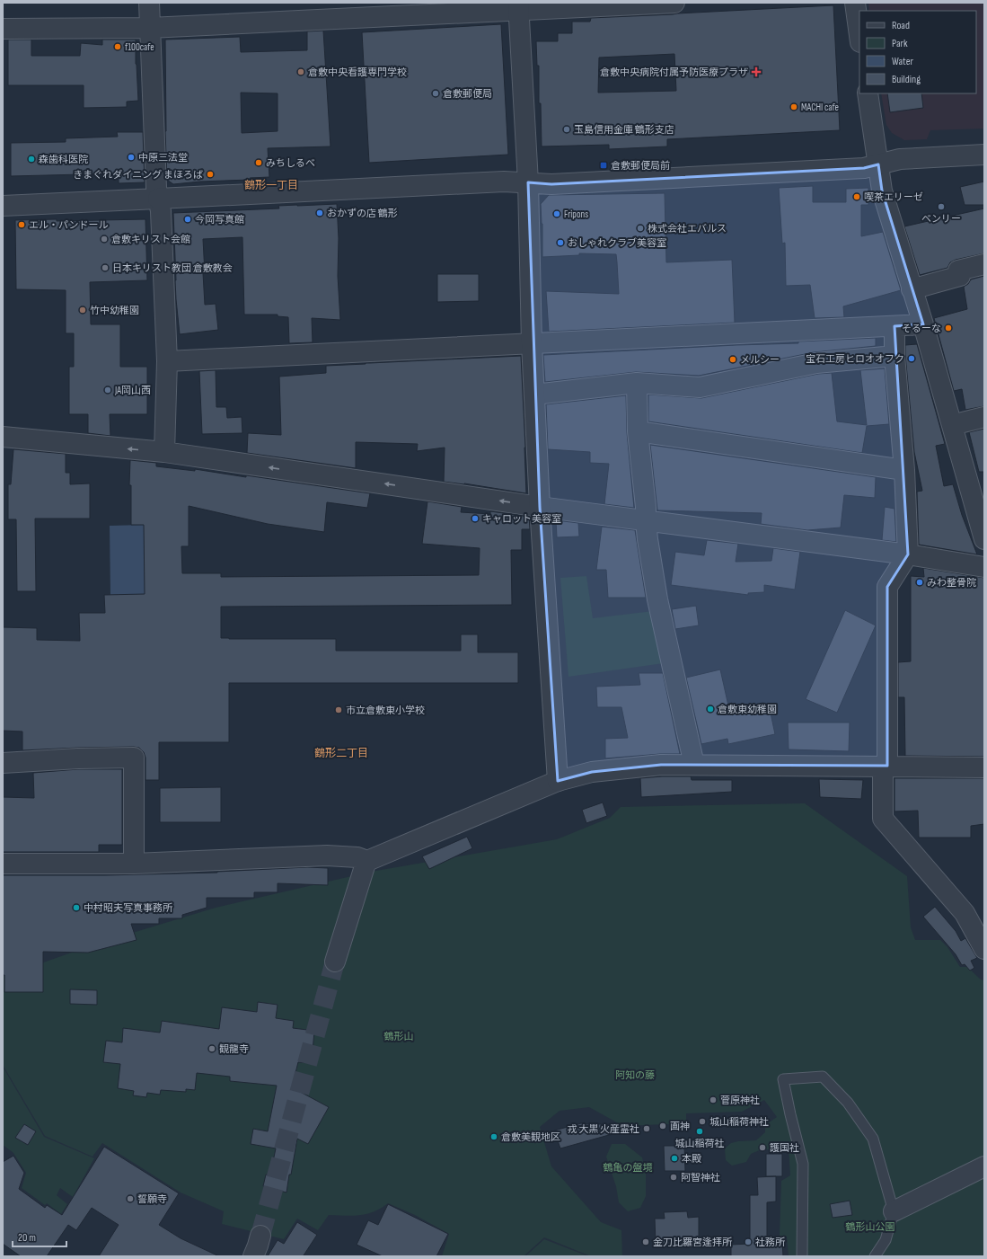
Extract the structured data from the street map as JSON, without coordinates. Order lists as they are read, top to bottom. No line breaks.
{"districts":["鶴形一丁目","鶴形二丁目"],"parks":["鶴形山","阿知の藤","鶴亀の盤境","鶴形山公園"],"places":{"other":["f100cafe","倉敷中央看護専門学校","倉敷郵便局","MACHI cafe","玉島信用金庫 鶴形支店","中原三法堂","森歯科医院","みちしるべ","きまぐれダイニング まほろば","喫茶エリーゼ","ベンリー","おかずの店 鶴形","Fripons","今岡写真館","エル・パンドール","株式会社エバルス","倉敷キリスト会館","おしゃれクラブ美容室","日本キリスト教団 倉敷教会","竹中幼稚園","そるーな","宝石工房ヒロオオフク","メルシー","JA岡山西","キャロット美容室","みわ整骨院","倉敷東幼稚園","市立倉敷東小学校","中村昭夫写真事務所","観龍寺","菅原神社","城山稲荷神社","画神","戎 大黒 火産霊社","城山稲荷社","倉敷美観地区","護国社","本殿","阿智神社","誓願寺","金刀比羅宮逢拝所","社務所"],"health":["倉敷中央病院付属予防医療プラザ"],"transit":["倉敷郵便局前"]},"legend":["Road","Park","Water","Building"],"scale_bar":"20 m"}
